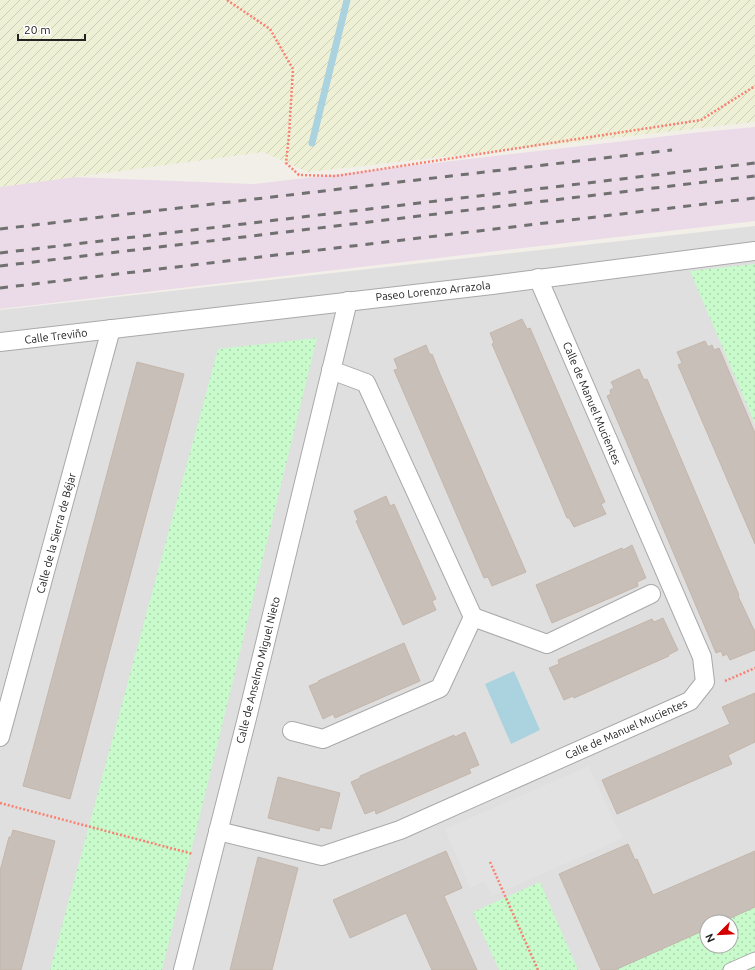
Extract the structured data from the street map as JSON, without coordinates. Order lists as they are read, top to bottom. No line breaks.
{"streets":{"street":["Paseo Lorenzo Arrazola","Calle Treviño","Calle de Manuel Mucientes","Calle de la Sierra de Béjar","Calle de Anselmo Miguel Nieto"]},"crossings":[["Paseo Lorenzo Arrazola","Calle Treviño"],["Paseo Lorenzo Arrazola","Calle de Manuel Mucientes"],["Paseo Lorenzo Arrazola","Calle de la Sierra de Béjar"],["Paseo Lorenzo Arrazola","Calle de Anselmo Miguel Nieto"],["Calle Treviño","Calle de la Sierra de Béjar"],["Calle de Manuel Mucientes","Calle de Anselmo Miguel Nieto"]],"scale_bar":"20 m","north":"bottom left"}
